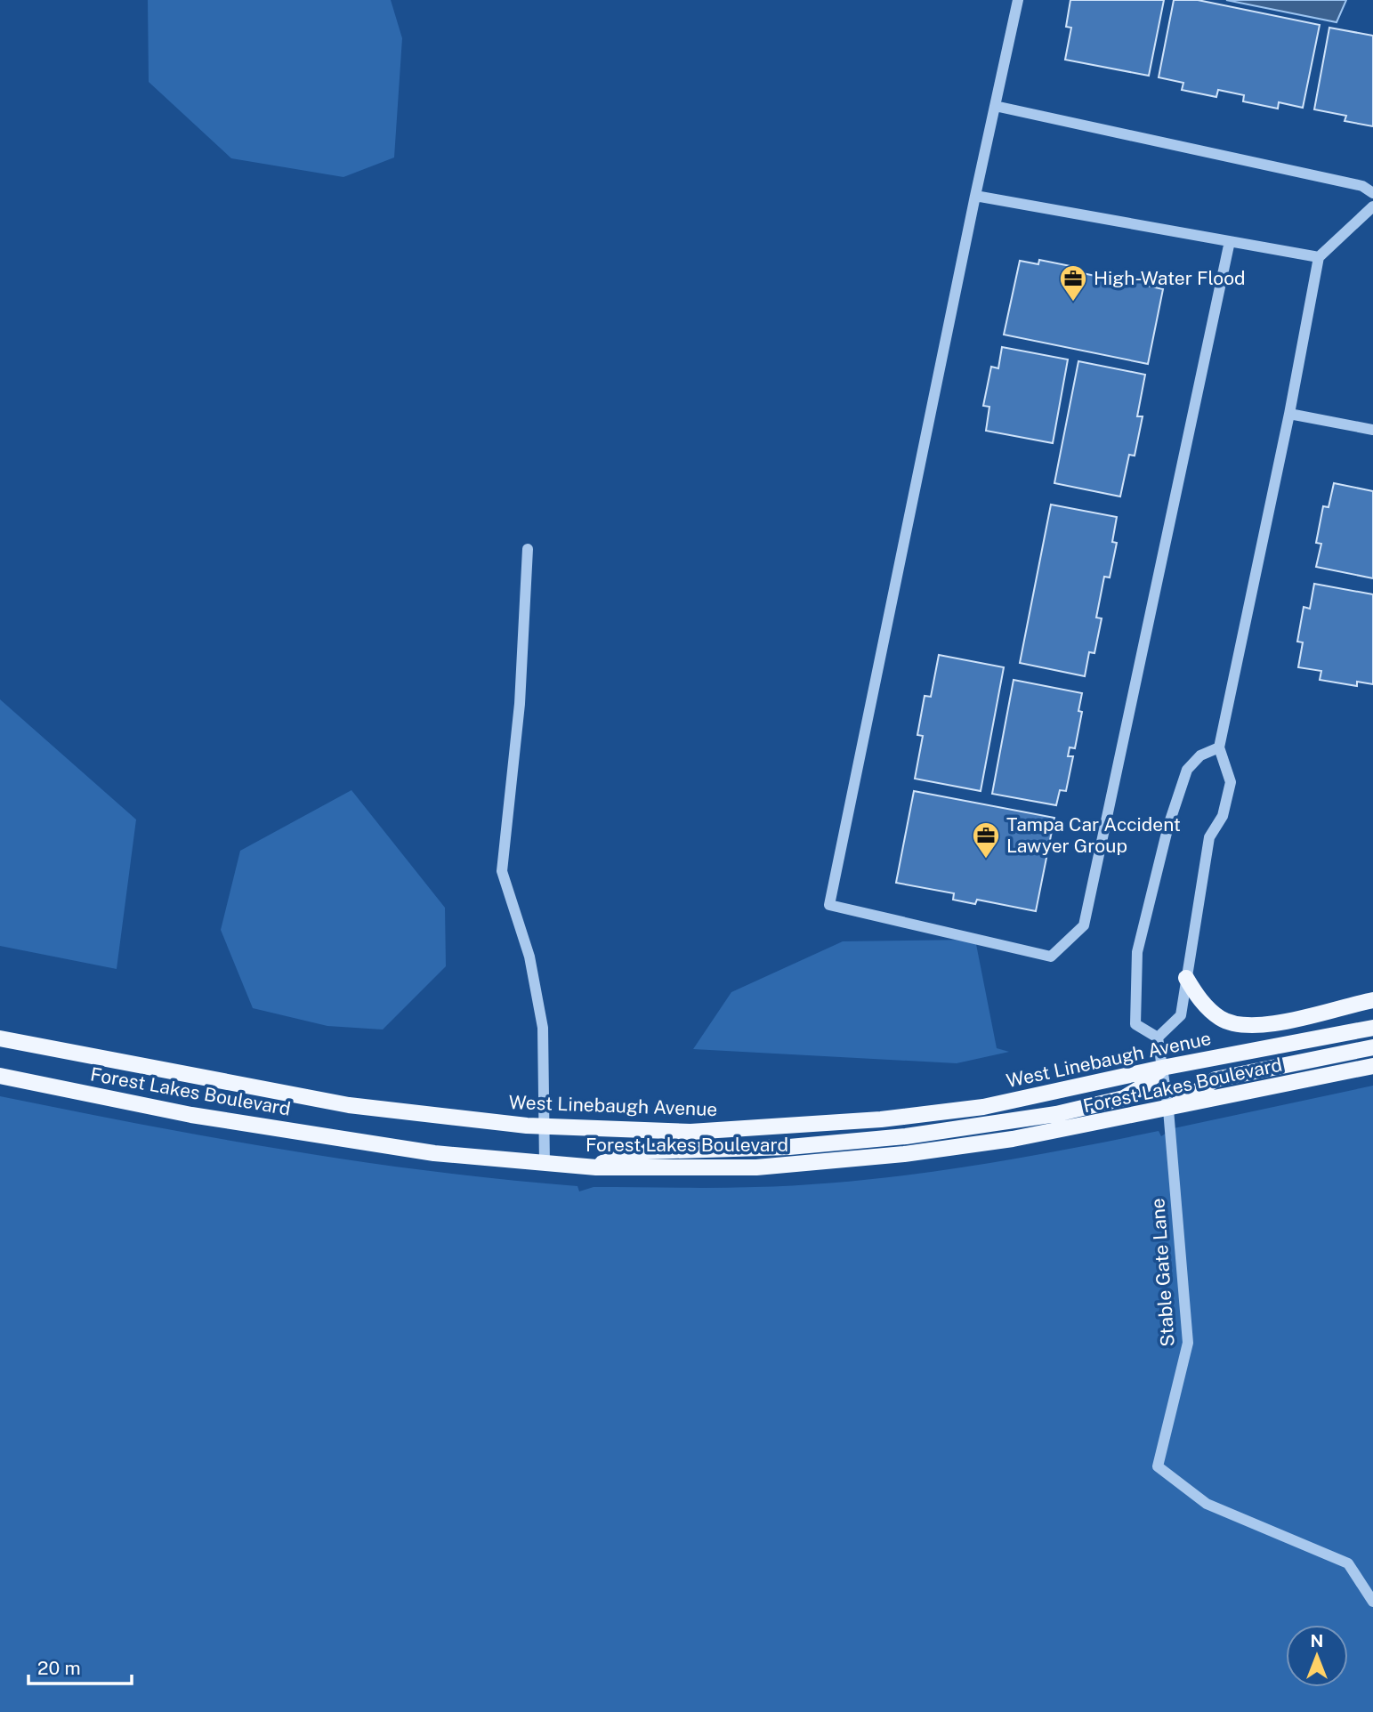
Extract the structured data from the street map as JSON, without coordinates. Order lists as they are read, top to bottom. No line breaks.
{"streets":{"main road":["West Linebaugh Avenue","Forest Lakes Boulevard"],"lane":["Stable Gate Lane"]},"crossings":[["West Linebaugh Avenue","Stable Gate Lane"],["Forest Lakes Boulevard","Stable Gate Lane"]],"places":{"office":["High-Water Flood","Tampa Car Accident Lawyer Group"]},"scale_bar":"20 m","north":"top"}
